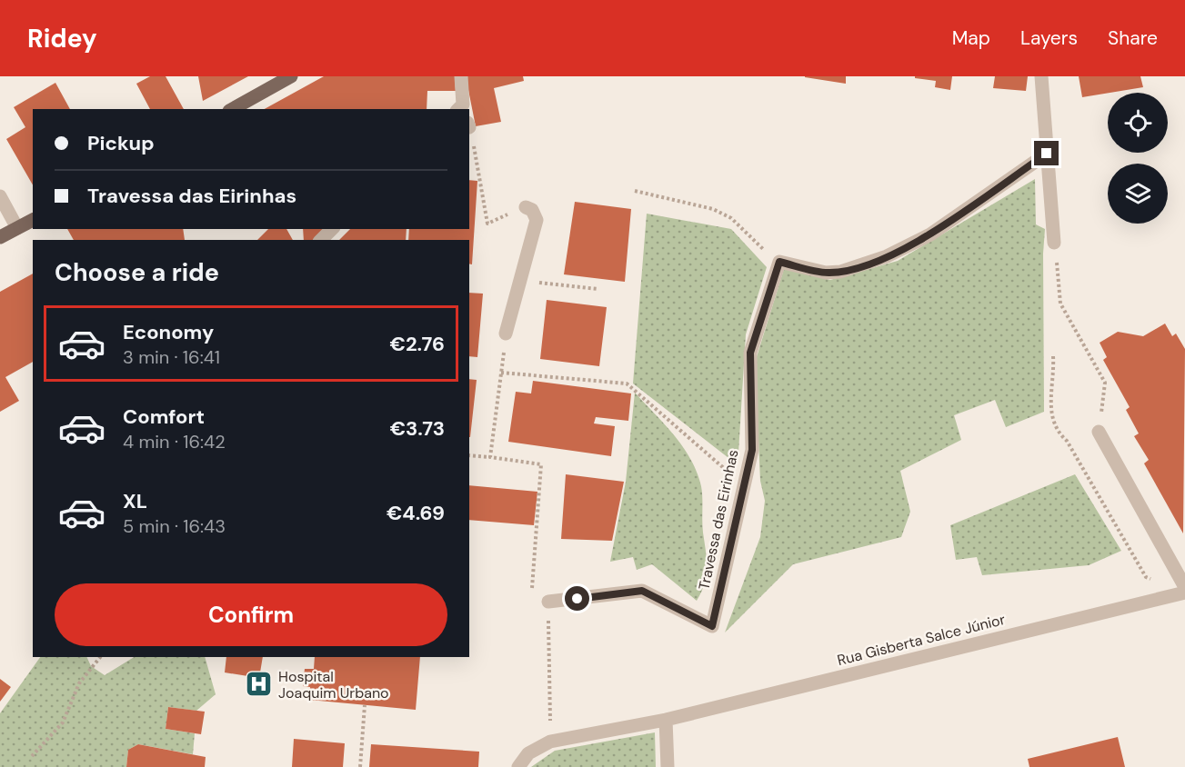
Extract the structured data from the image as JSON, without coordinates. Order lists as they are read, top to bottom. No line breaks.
{"streets":{"street":["Travessa das Eirinhas","Rua Gisberta Salce Júnior"]},"places":{"hospital":["Hospital Joaquim Urbano"]},"page":{"header":"Ridey","nav":["Map","Layers","Share"],"banner":["Pickup","Travessa das Eirinhas"],"heading":"Choose a ride","list":[{"name":"Economy","note":"3 min · 16:41","value":"€2.76"},{"name":"Comfort","note":"4 min · 16:42","value":"€3.73"},{"name":"XL","note":"5 min · 16:43","value":"€4.69"}],"buttons":"Confirm"}}
